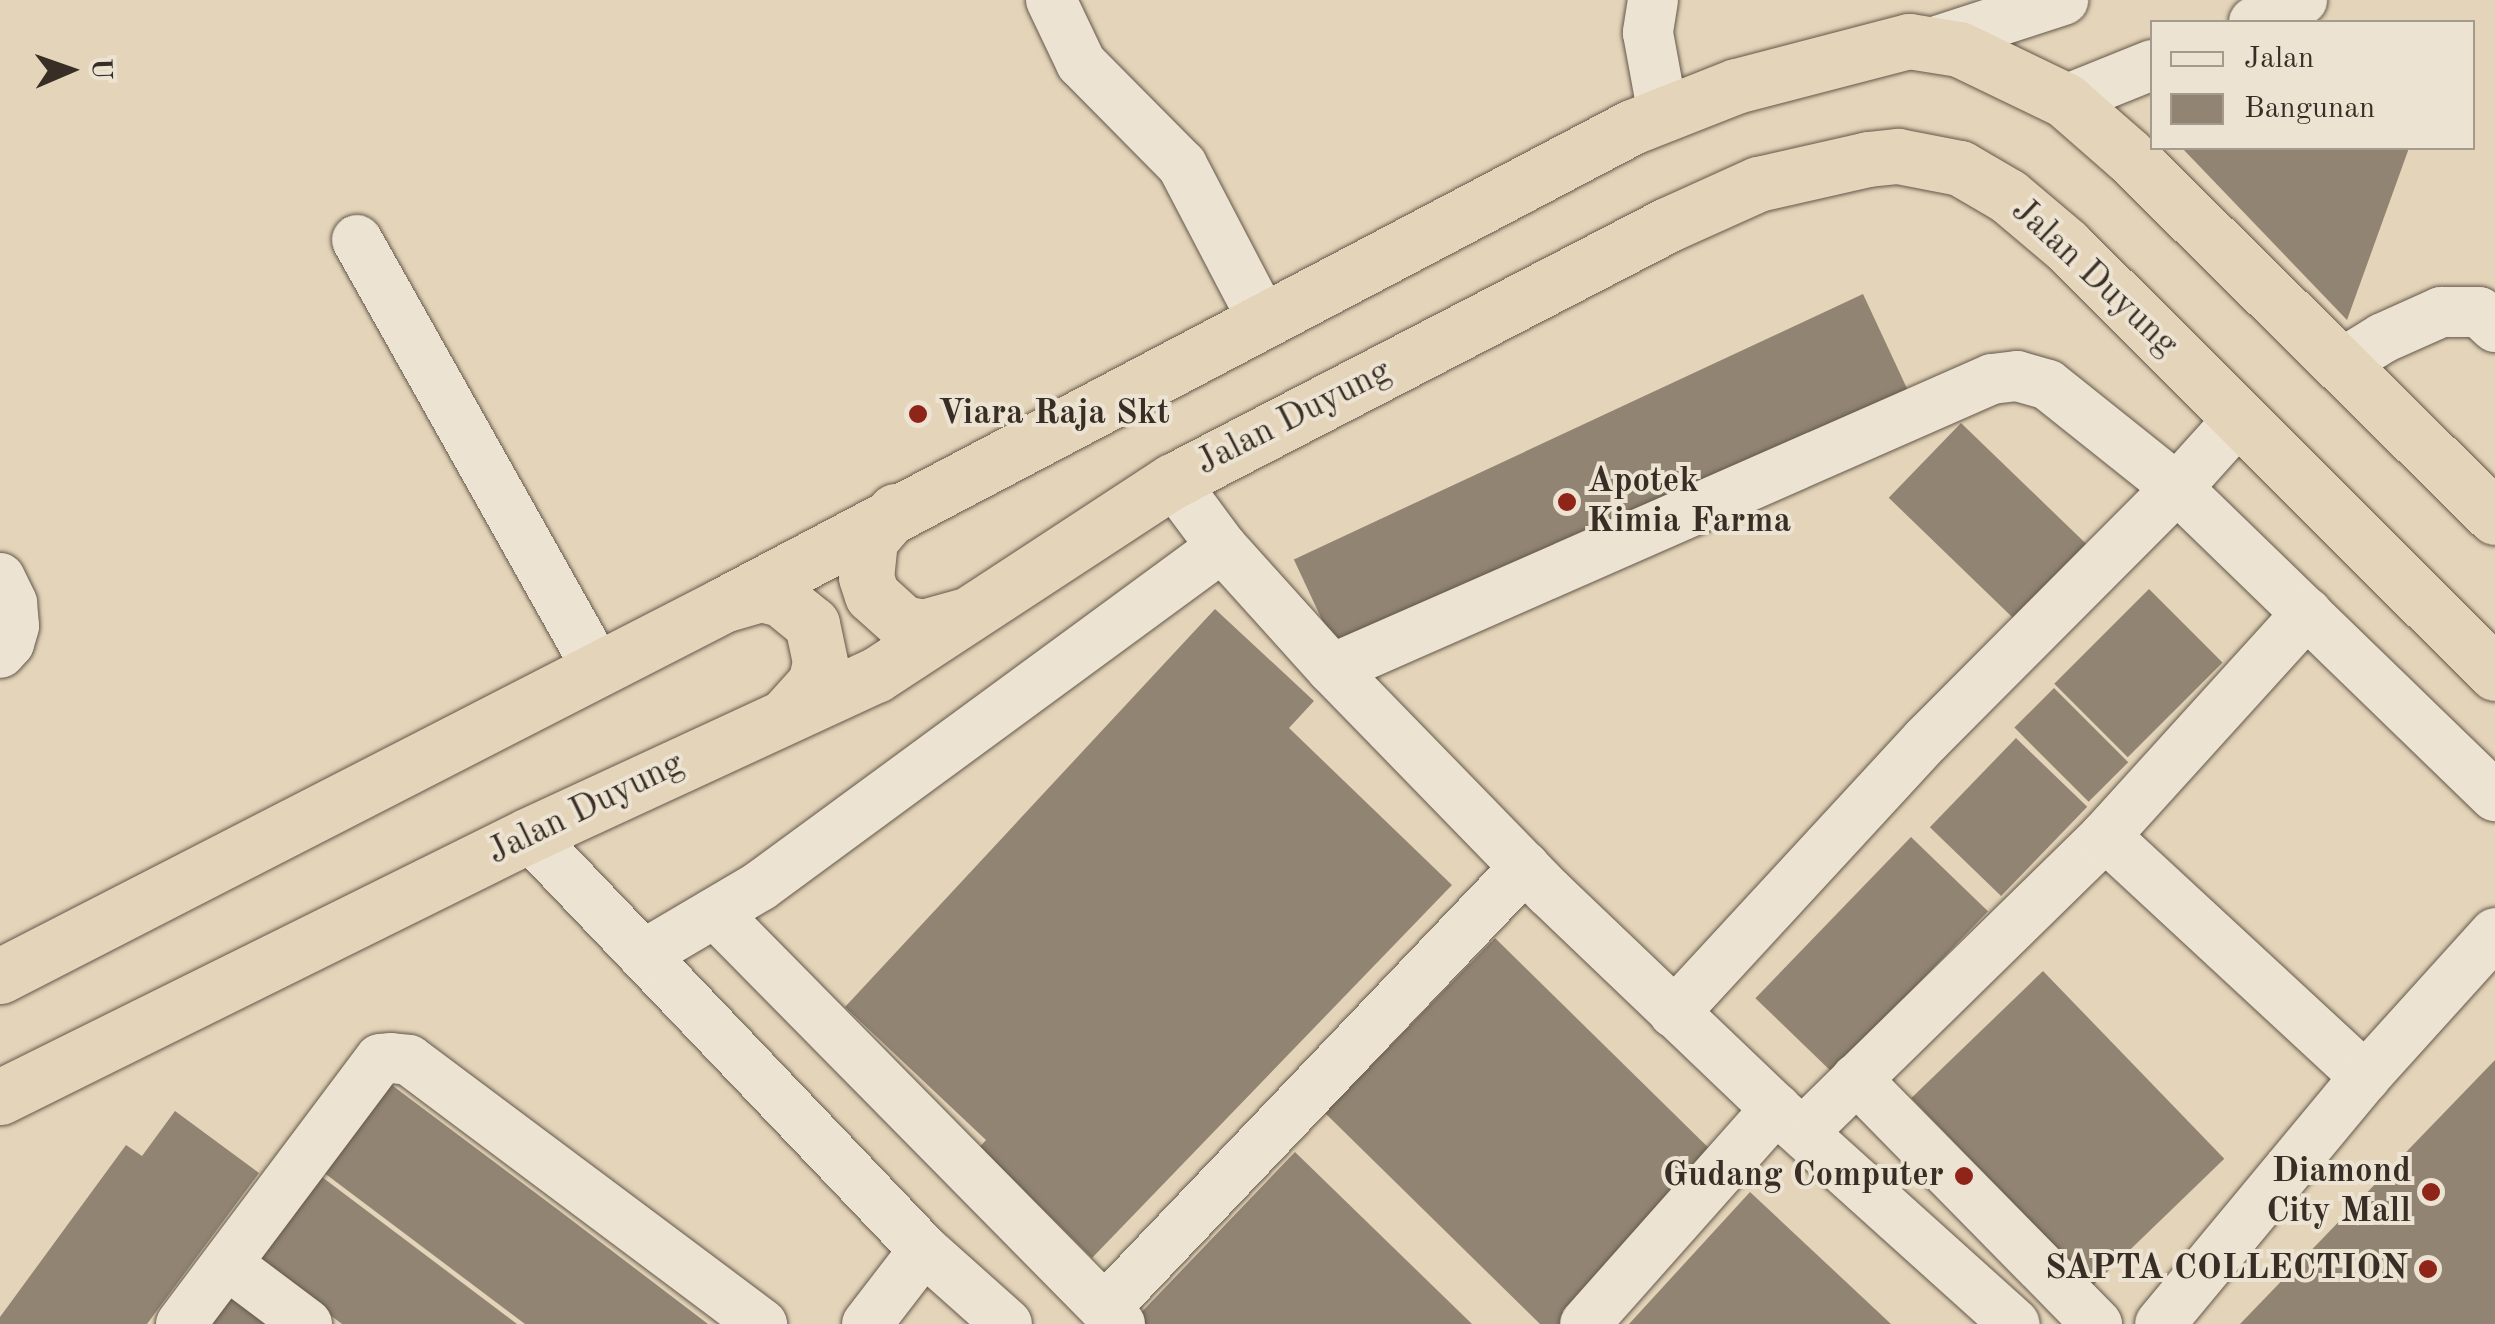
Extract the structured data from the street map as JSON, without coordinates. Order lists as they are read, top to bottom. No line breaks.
{"streets":{"highway":["Jalan Duyung"]},"places":["Viara Raja Skt","Apotek Kimia Farma","Gudang Computer","Diamond City Mall","SAPTA COLLECTION"],"legend":["Jalan","Bangunan"],"north":"right"}
